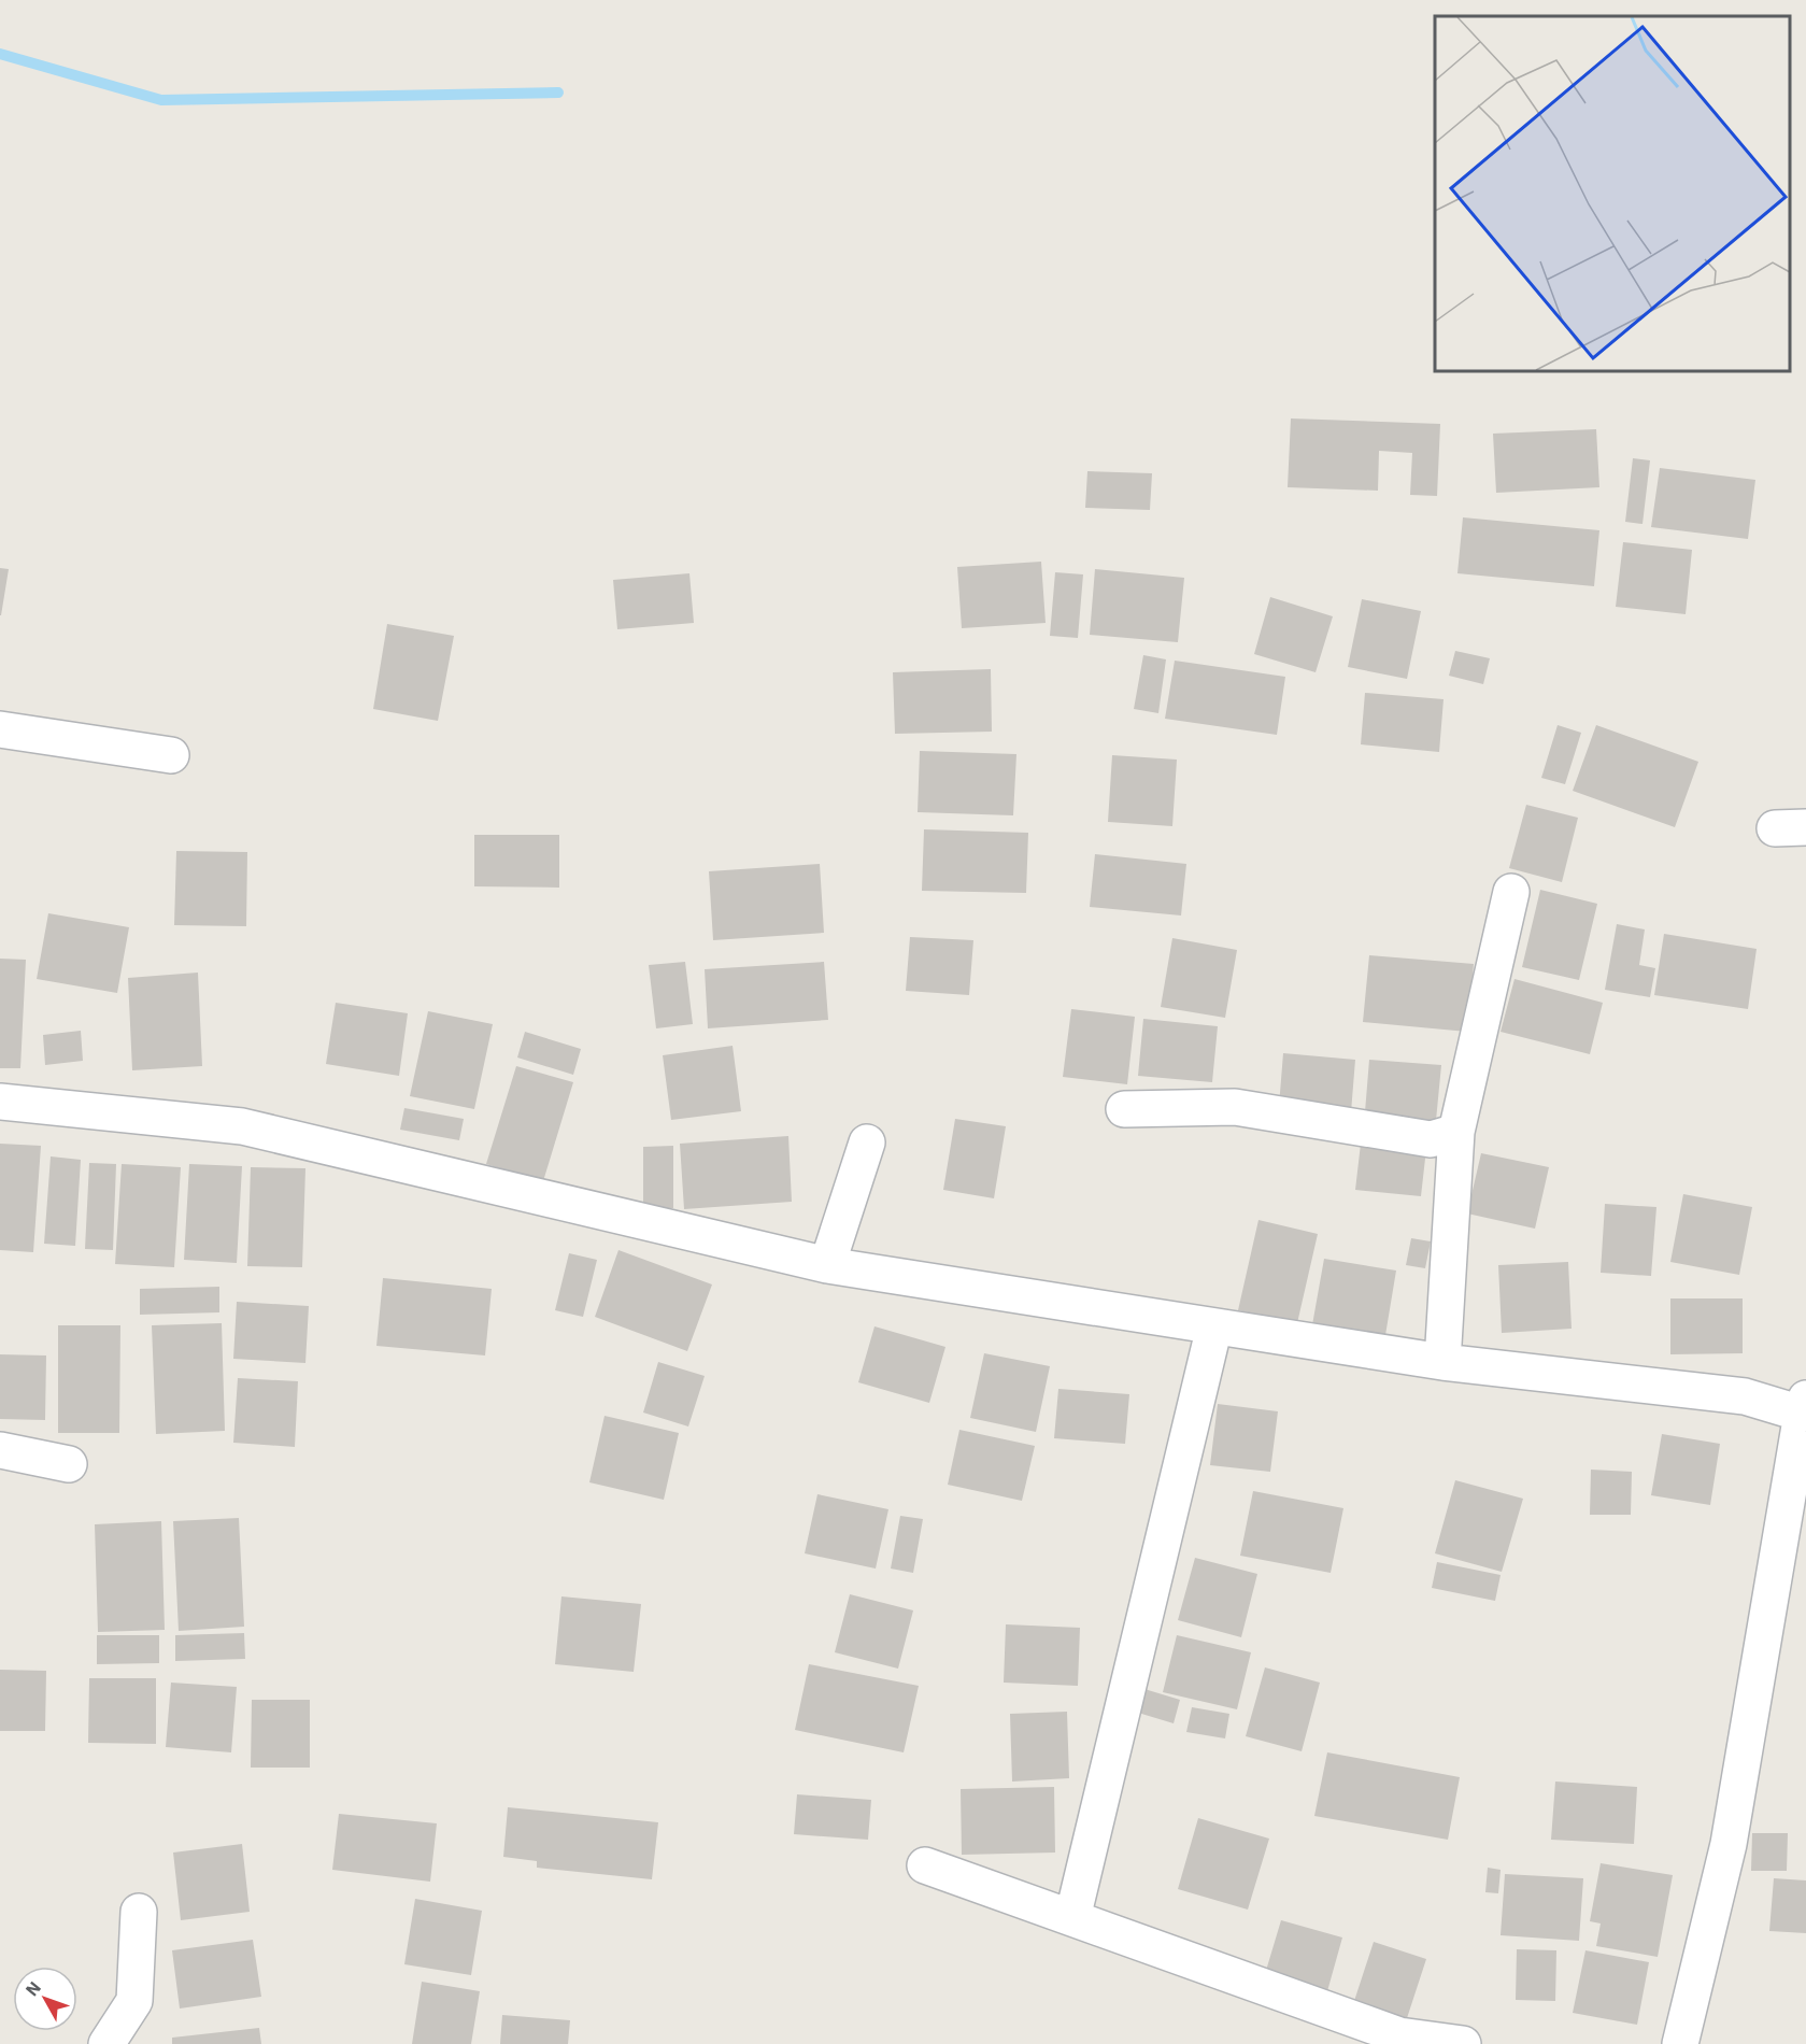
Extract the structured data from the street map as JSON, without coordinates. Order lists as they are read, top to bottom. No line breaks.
{"north":"top left"}
